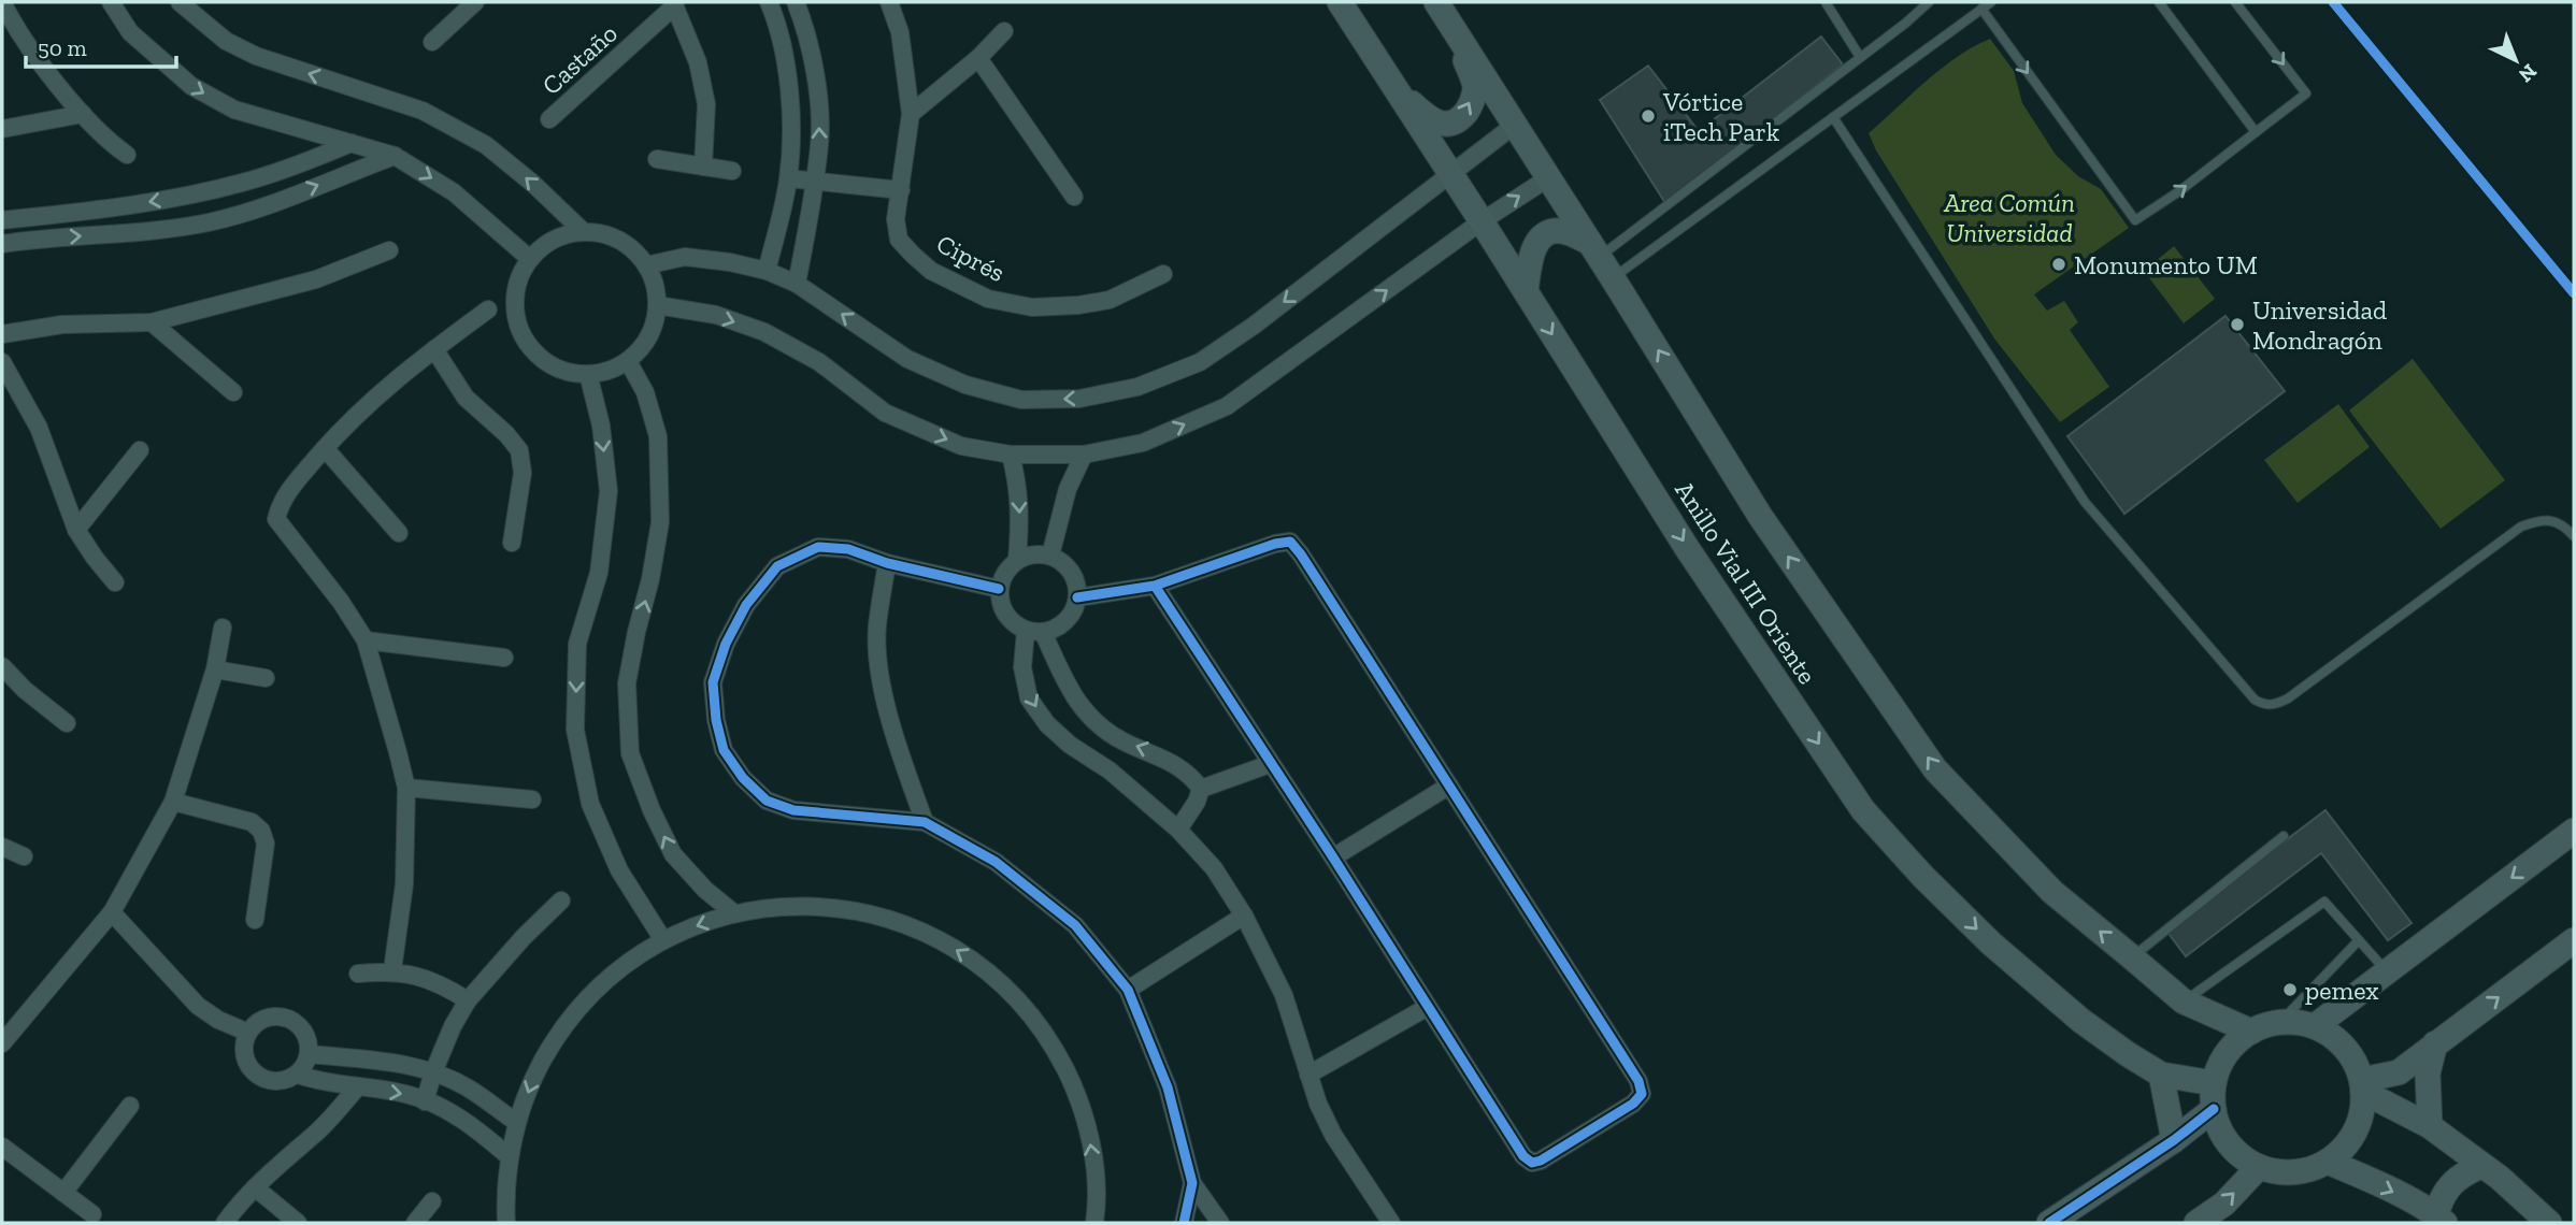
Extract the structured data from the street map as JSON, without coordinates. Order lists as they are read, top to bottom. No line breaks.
{"streets":{"main road":["Anillo Vial III Oriente"],"street":["Castaño","Ciprés"]},"parks":["Area Común Universidad"],"places":["Vórtice iTech Park","Monumento UM","Universidad Mondragón","pemex"],"scale_bar":"50 m","north":"bottom right"}
